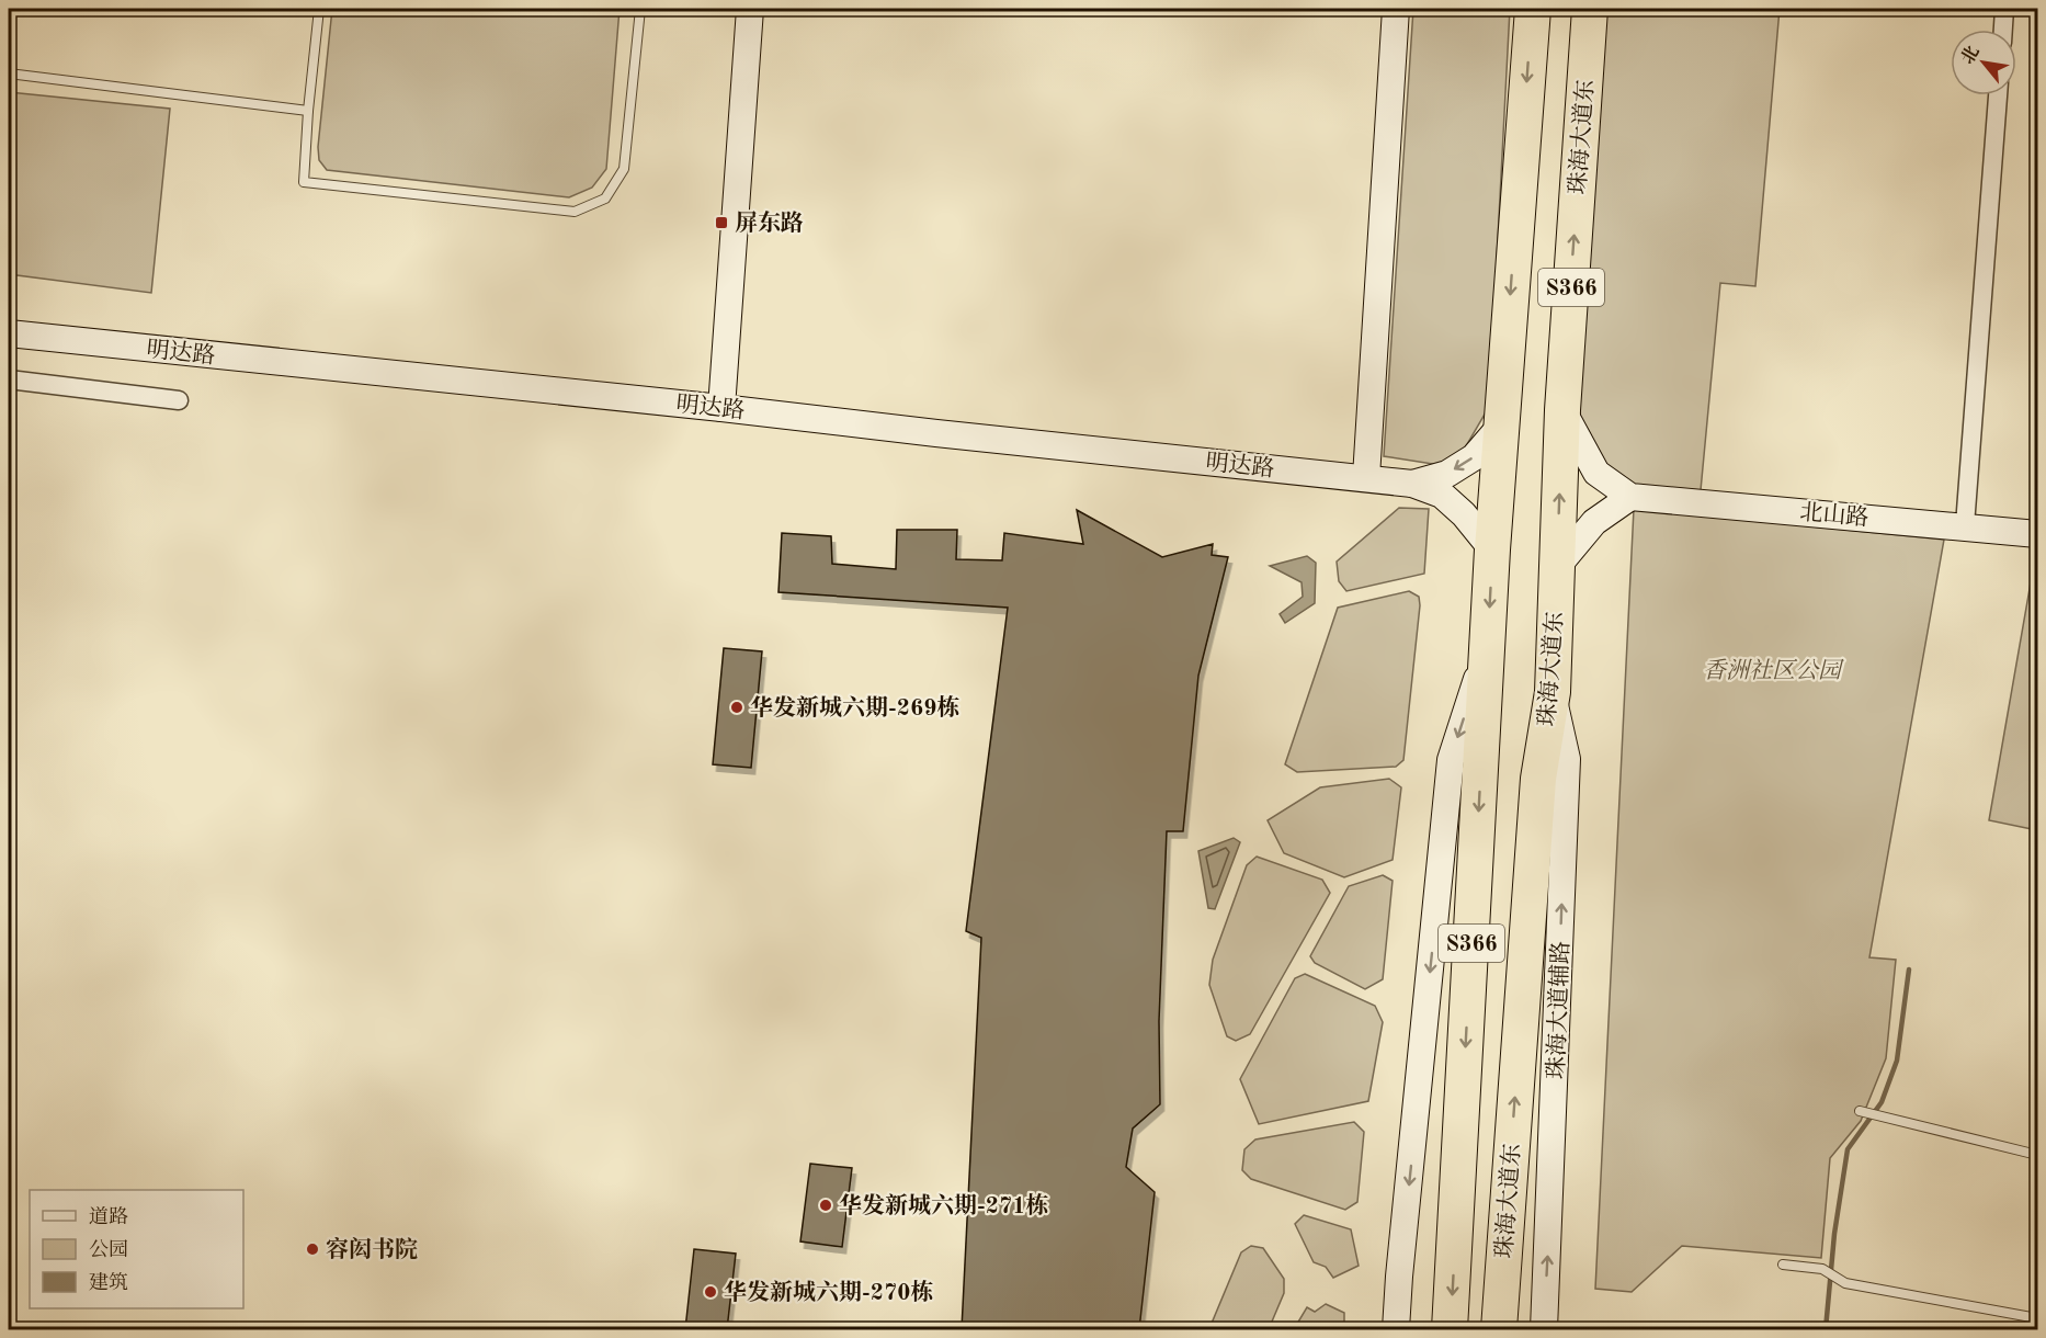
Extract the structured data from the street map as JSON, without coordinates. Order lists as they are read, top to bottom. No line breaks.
{"streets":{"highway":["珠海大道东","S366"],"street":["明达路","北山路","珠海大道辅路"]},"crossings":[["珠海大道东","珠海大道辅路"],["S366","明达路"]],"parks":["香洲社区公园"],"places":{"transit":["屏东路"],"other":["华发新城六期-269栋","华发新城六期-271栋","容闳书院","华发新城六期-270栋"]},"legend":["道路","公园","建筑"],"north":"top left"}
